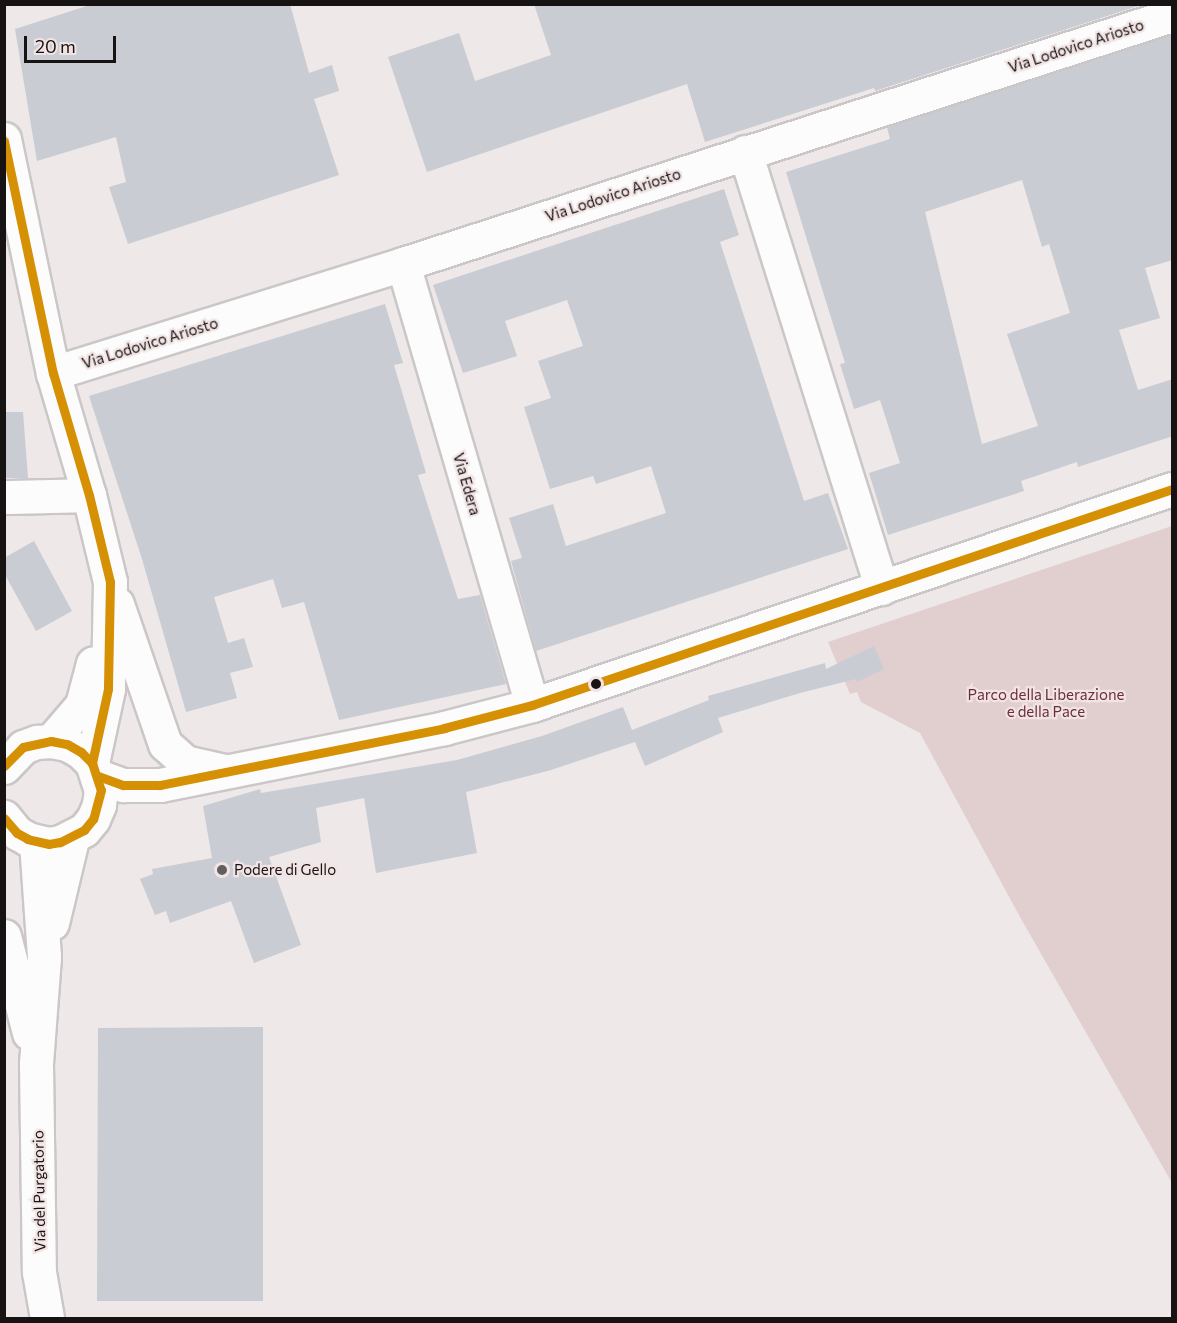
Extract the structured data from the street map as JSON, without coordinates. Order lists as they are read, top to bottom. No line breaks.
{"streets":{"street":["Via Lodovico Ariosto","Via Edera","Via del Purgatorio"]},"crossings":[["Via Lodovico Ariosto","Via Edera"]],"parks":["Parco della Liberazione e della Pace"],"places":["Podere di Gello"],"scale_bar":"20 m"}
